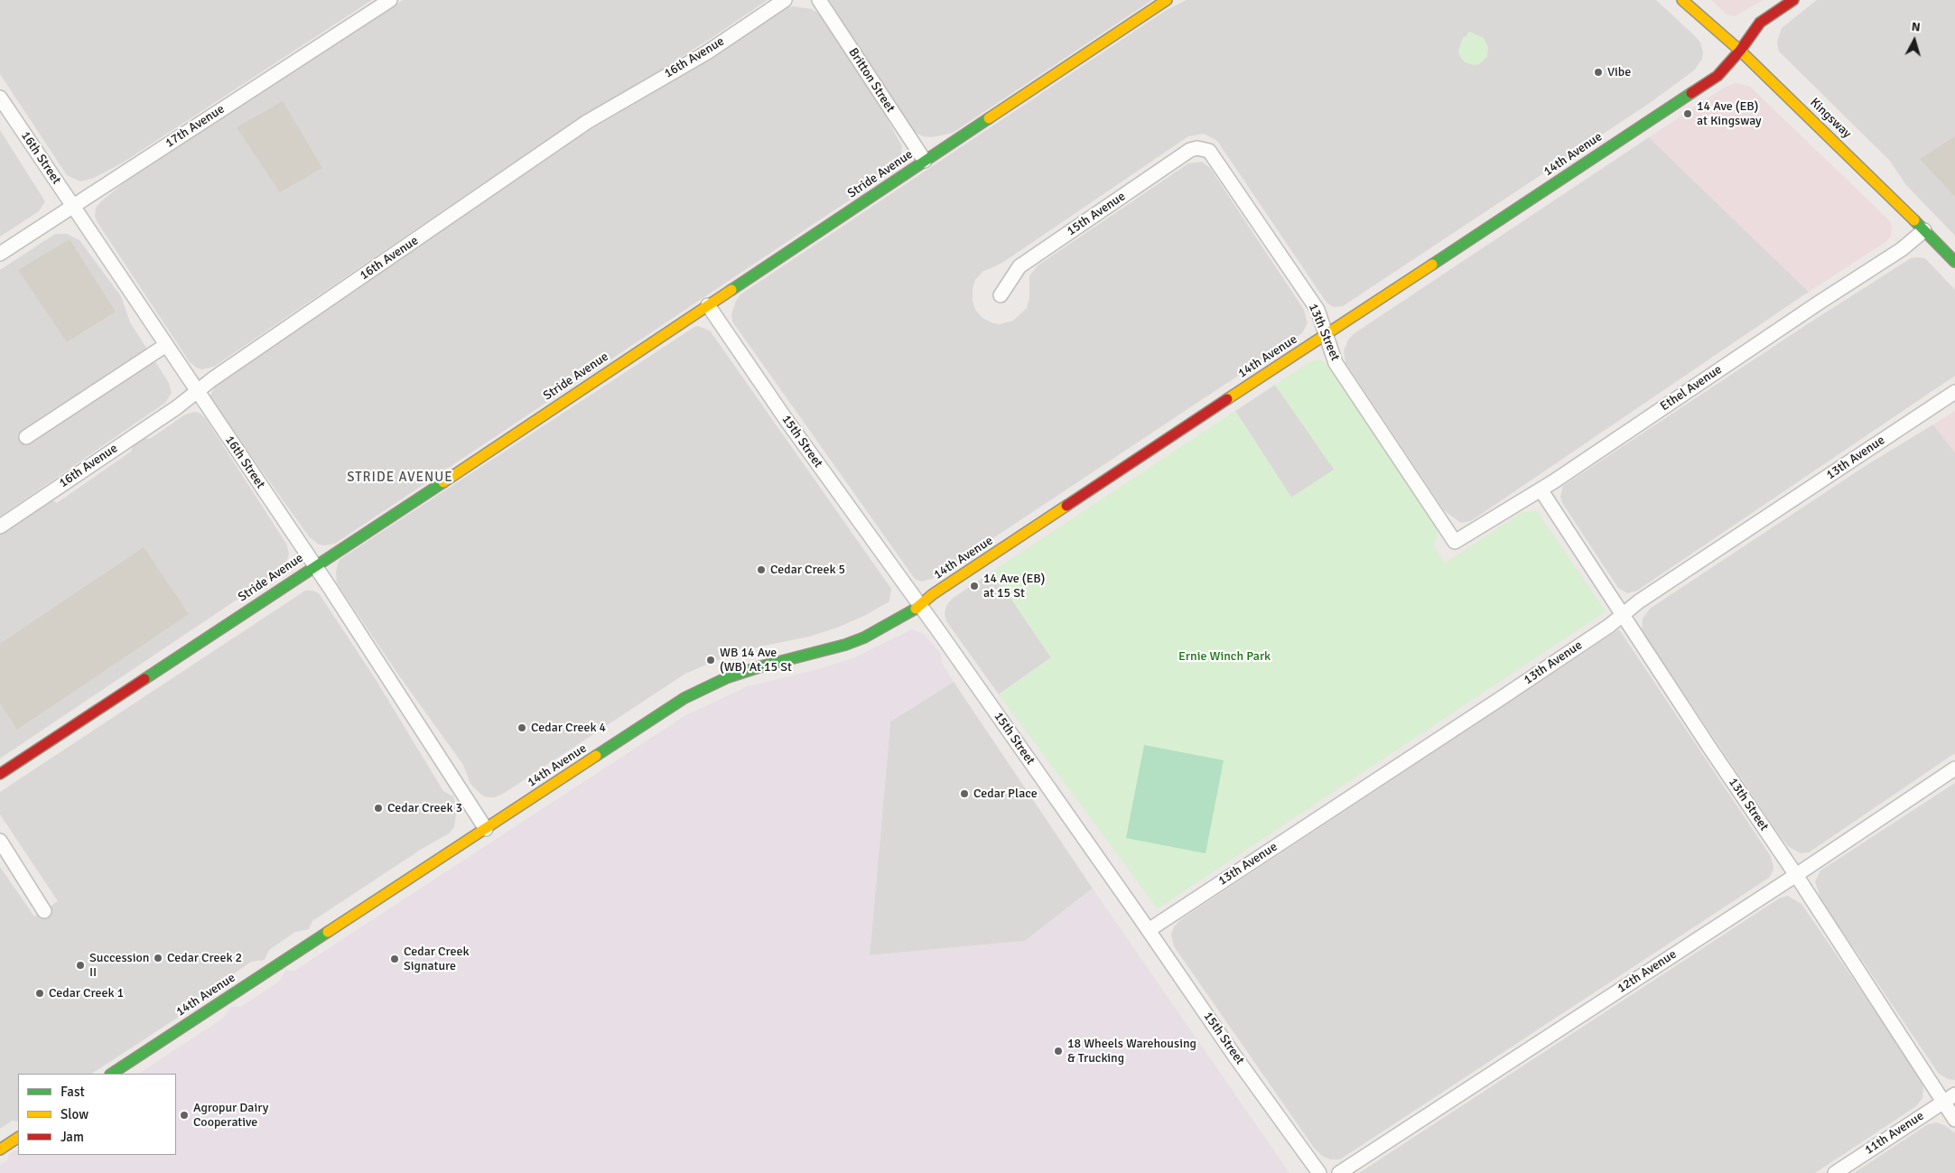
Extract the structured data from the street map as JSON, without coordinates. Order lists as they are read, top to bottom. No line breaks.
{"streets":{"street":["16th Avenue","Britton Street","Kingsway","17th Avenue","14th Avenue","16th Street","Stride Avenue","15th Avenue","13th Street","Ethel Avenue","15th Street","13th Avenue","12th Avenue","11th Avenue"]},"crossings":[["16th Avenue","16th Street"],["Britton Street","Stride Avenue"],["Kingsway","14th Avenue"],["Kingsway","Ethel Avenue"],["17th Avenue","16th Street"],["14th Avenue","16th Street"],["14th Avenue","13th Street"],["14th Avenue","15th Street"],["16th Street","Stride Avenue"],["Stride Avenue","15th Street"],["15th Avenue","13th Street"],["13th Street","Ethel Avenue"],["13th Street","13th Avenue"],["13th Street","12th Avenue"],["13th Street","11th Avenue"],["15th Street","13th Avenue"]],"districts":["STRIDE AVENUE"],"parks":["Ernie Winch Park"],"places":["Vibe","14 Ave (EB) at Kingsway","Cedar Creek 5","14 Ave (EB) at 15 St","WB 14 Ave (WB) At 15 St","Cedar Creek 4","Cedar Place","Cedar Creek 3","Cedar Creek 2","Cedar Creek Signature","Succession II","Cedar Creek 1","18 Wheels Warehousing & Trucking","Agropur Dairy Cooperative"],"legend":["Fast","Slow","Jam"],"north":"top"}
